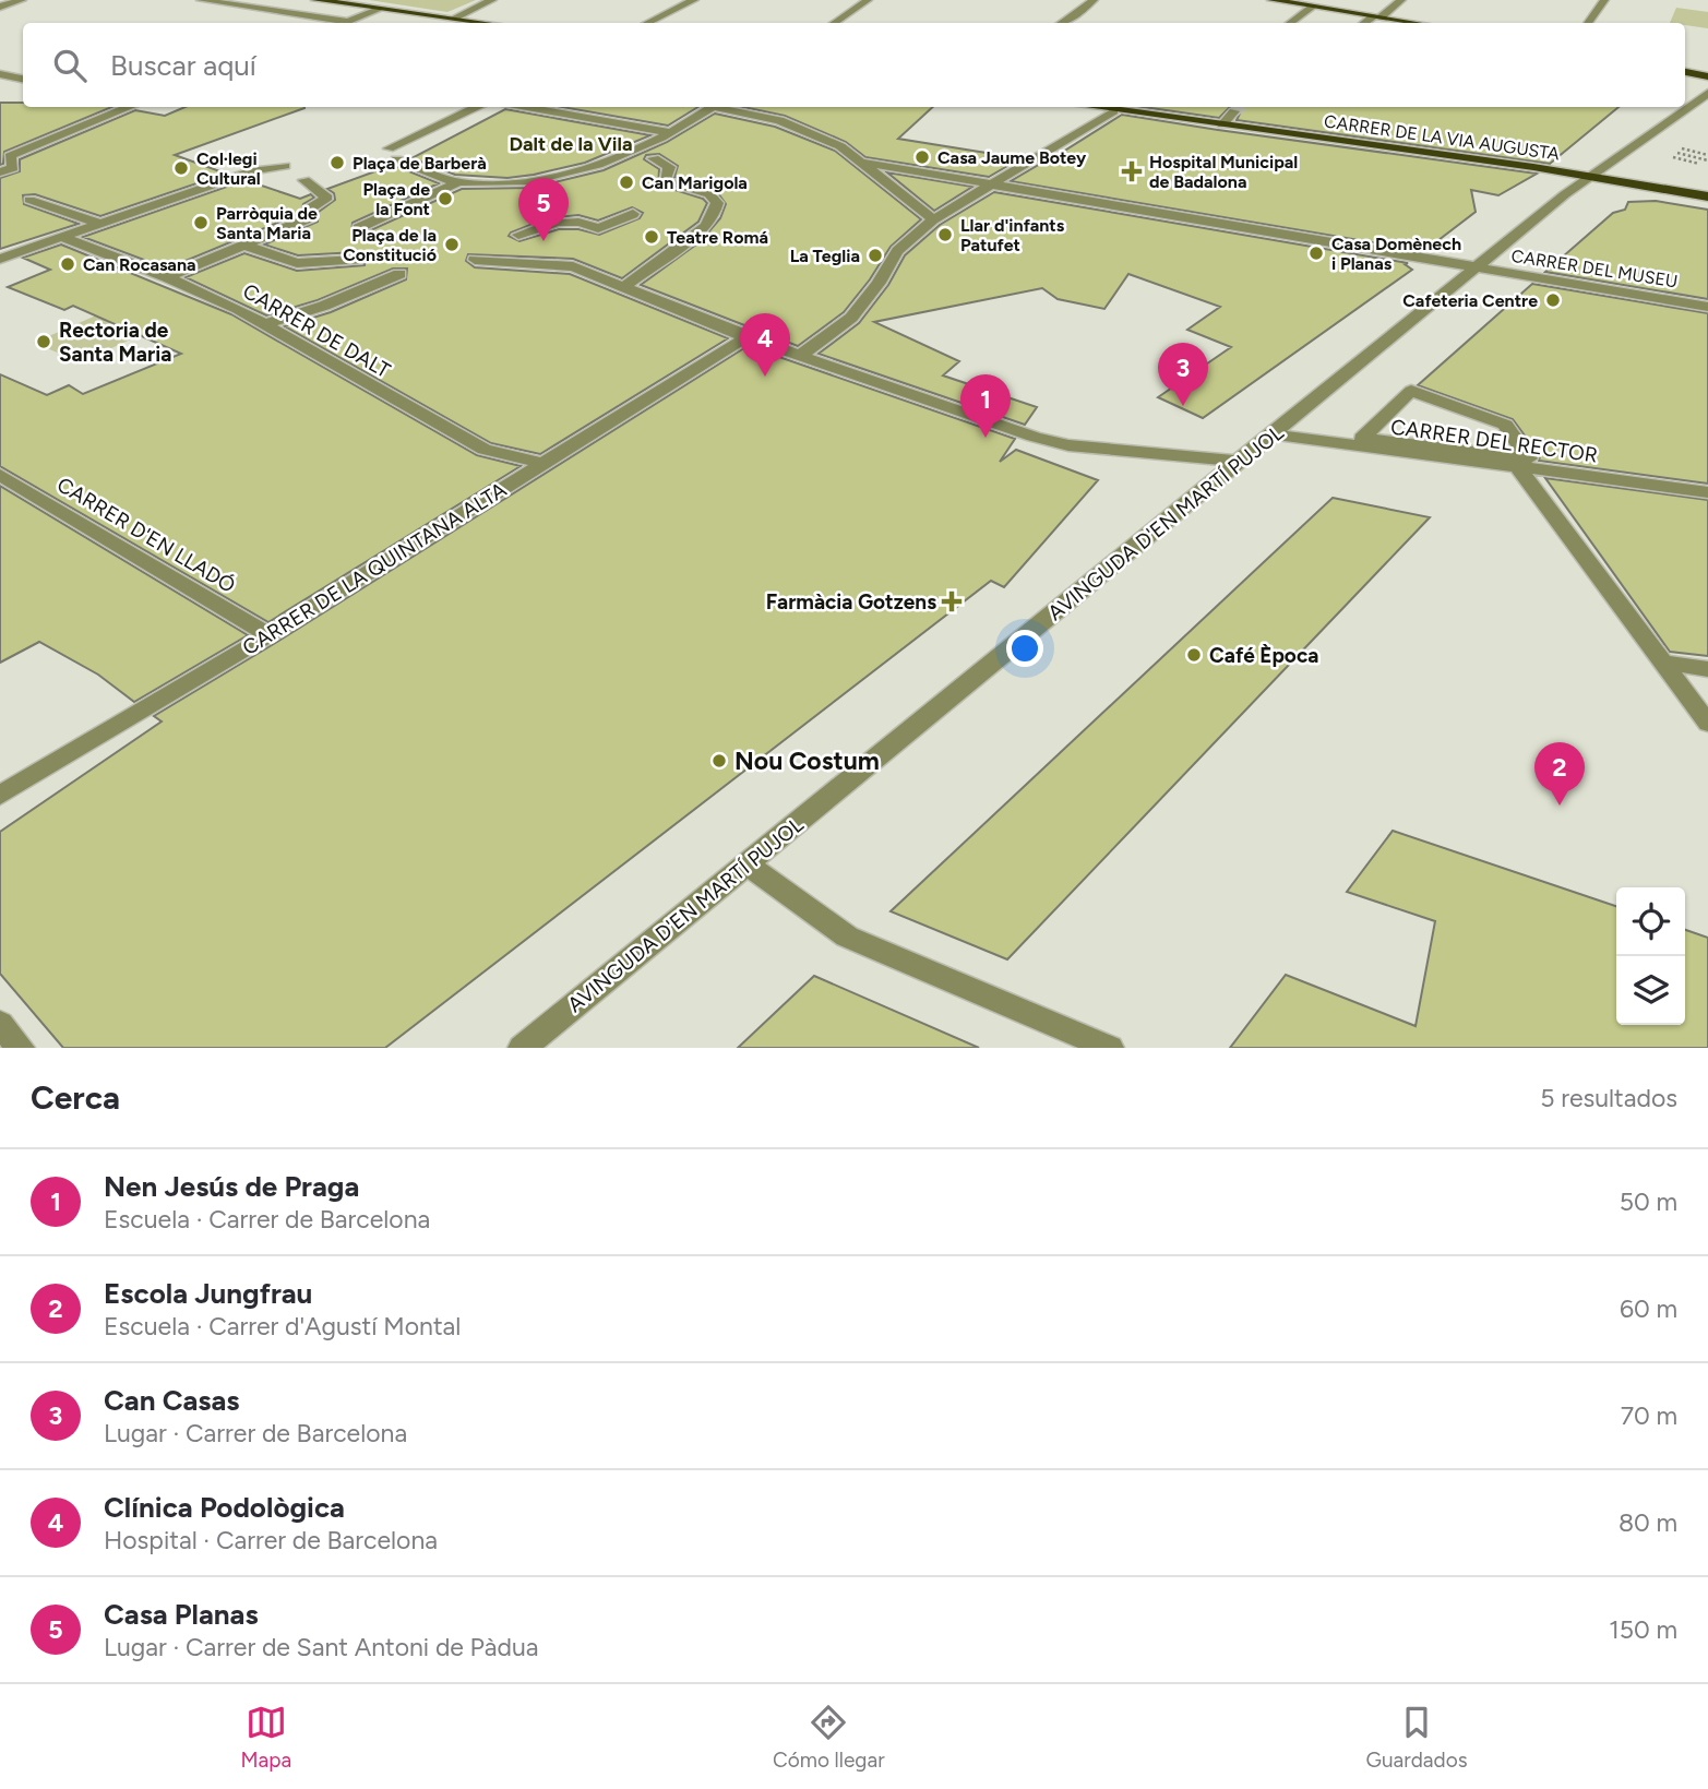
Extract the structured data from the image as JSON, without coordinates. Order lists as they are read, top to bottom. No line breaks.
{"streets":{"main road":["CARRER DE LA VIA AUGUSTA"],"street":["CARRER DEL MUSEU","CARRER DE DALT","CARRER DEL RECTOR","AVINGUDA D'EN MARTÍ PUJOL","CARRER D'EN LLADÓ","CARRER DE LA QUINTANA ALTA"]},"crossings":[["CARRER DE LA VIA AUGUSTA","AVINGUDA D'EN MARTÍ PUJOL"],["CARRER DEL MUSEU","AVINGUDA D'EN MARTÍ PUJOL"],["CARRER DE DALT","CARRER DE LA QUINTANA ALTA"],["CARRER DEL RECTOR","AVINGUDA D'EN MARTÍ PUJOL"],["CARRER D'EN LLADÓ","CARRER DE LA QUINTANA ALTA"]],"districts":["Dalt de la Vila"],"places":{"other":["Casa Jaume Botey","Plaça de Barberà","Col·legi Cultural","Can Marigola","Plaça de la Font","Parròquia de Santa Maria","Llar d'infants Patufet","Teatre Romá","Plaça de la Constitució","Casa Domènech i Planas","La Teglia","Can Rocasana","Cafeteria Centre","Rectoria de Santa Maria","Café Època","Nou Costum"],"health":["Hospital Municipal de Badalona","Farmàcia Gotzens"]},"page":{"search":"Buscar aquí","pins":["5","4","3","1","2"],"heading":["Cerca","5 resultados"],"list":[{"mark":"1","name":"Nen Jesús de Praga","note":"Escuela · Carrer de Barcelona","value":"50 m"},{"mark":"2","name":"Escola Jungfrau","note":"Escuela · Carrer d'Agustí Montal","value":"60 m"},{"mark":"3","name":"Can Casas","note":"Lugar · Carrer de Barcelona","value":"70 m"},{"mark":"4","name":"Clínica Podològica","note":"Hospital · Carrer de Barcelona","value":"80 m"},{"mark":"5","name":"Casa Planas","note":"Lugar · Carrer de Sant Antoni de Pàdua","value":"150 m"}],"nav":["Mapa","Cómo llegar","Guardados"]}}
